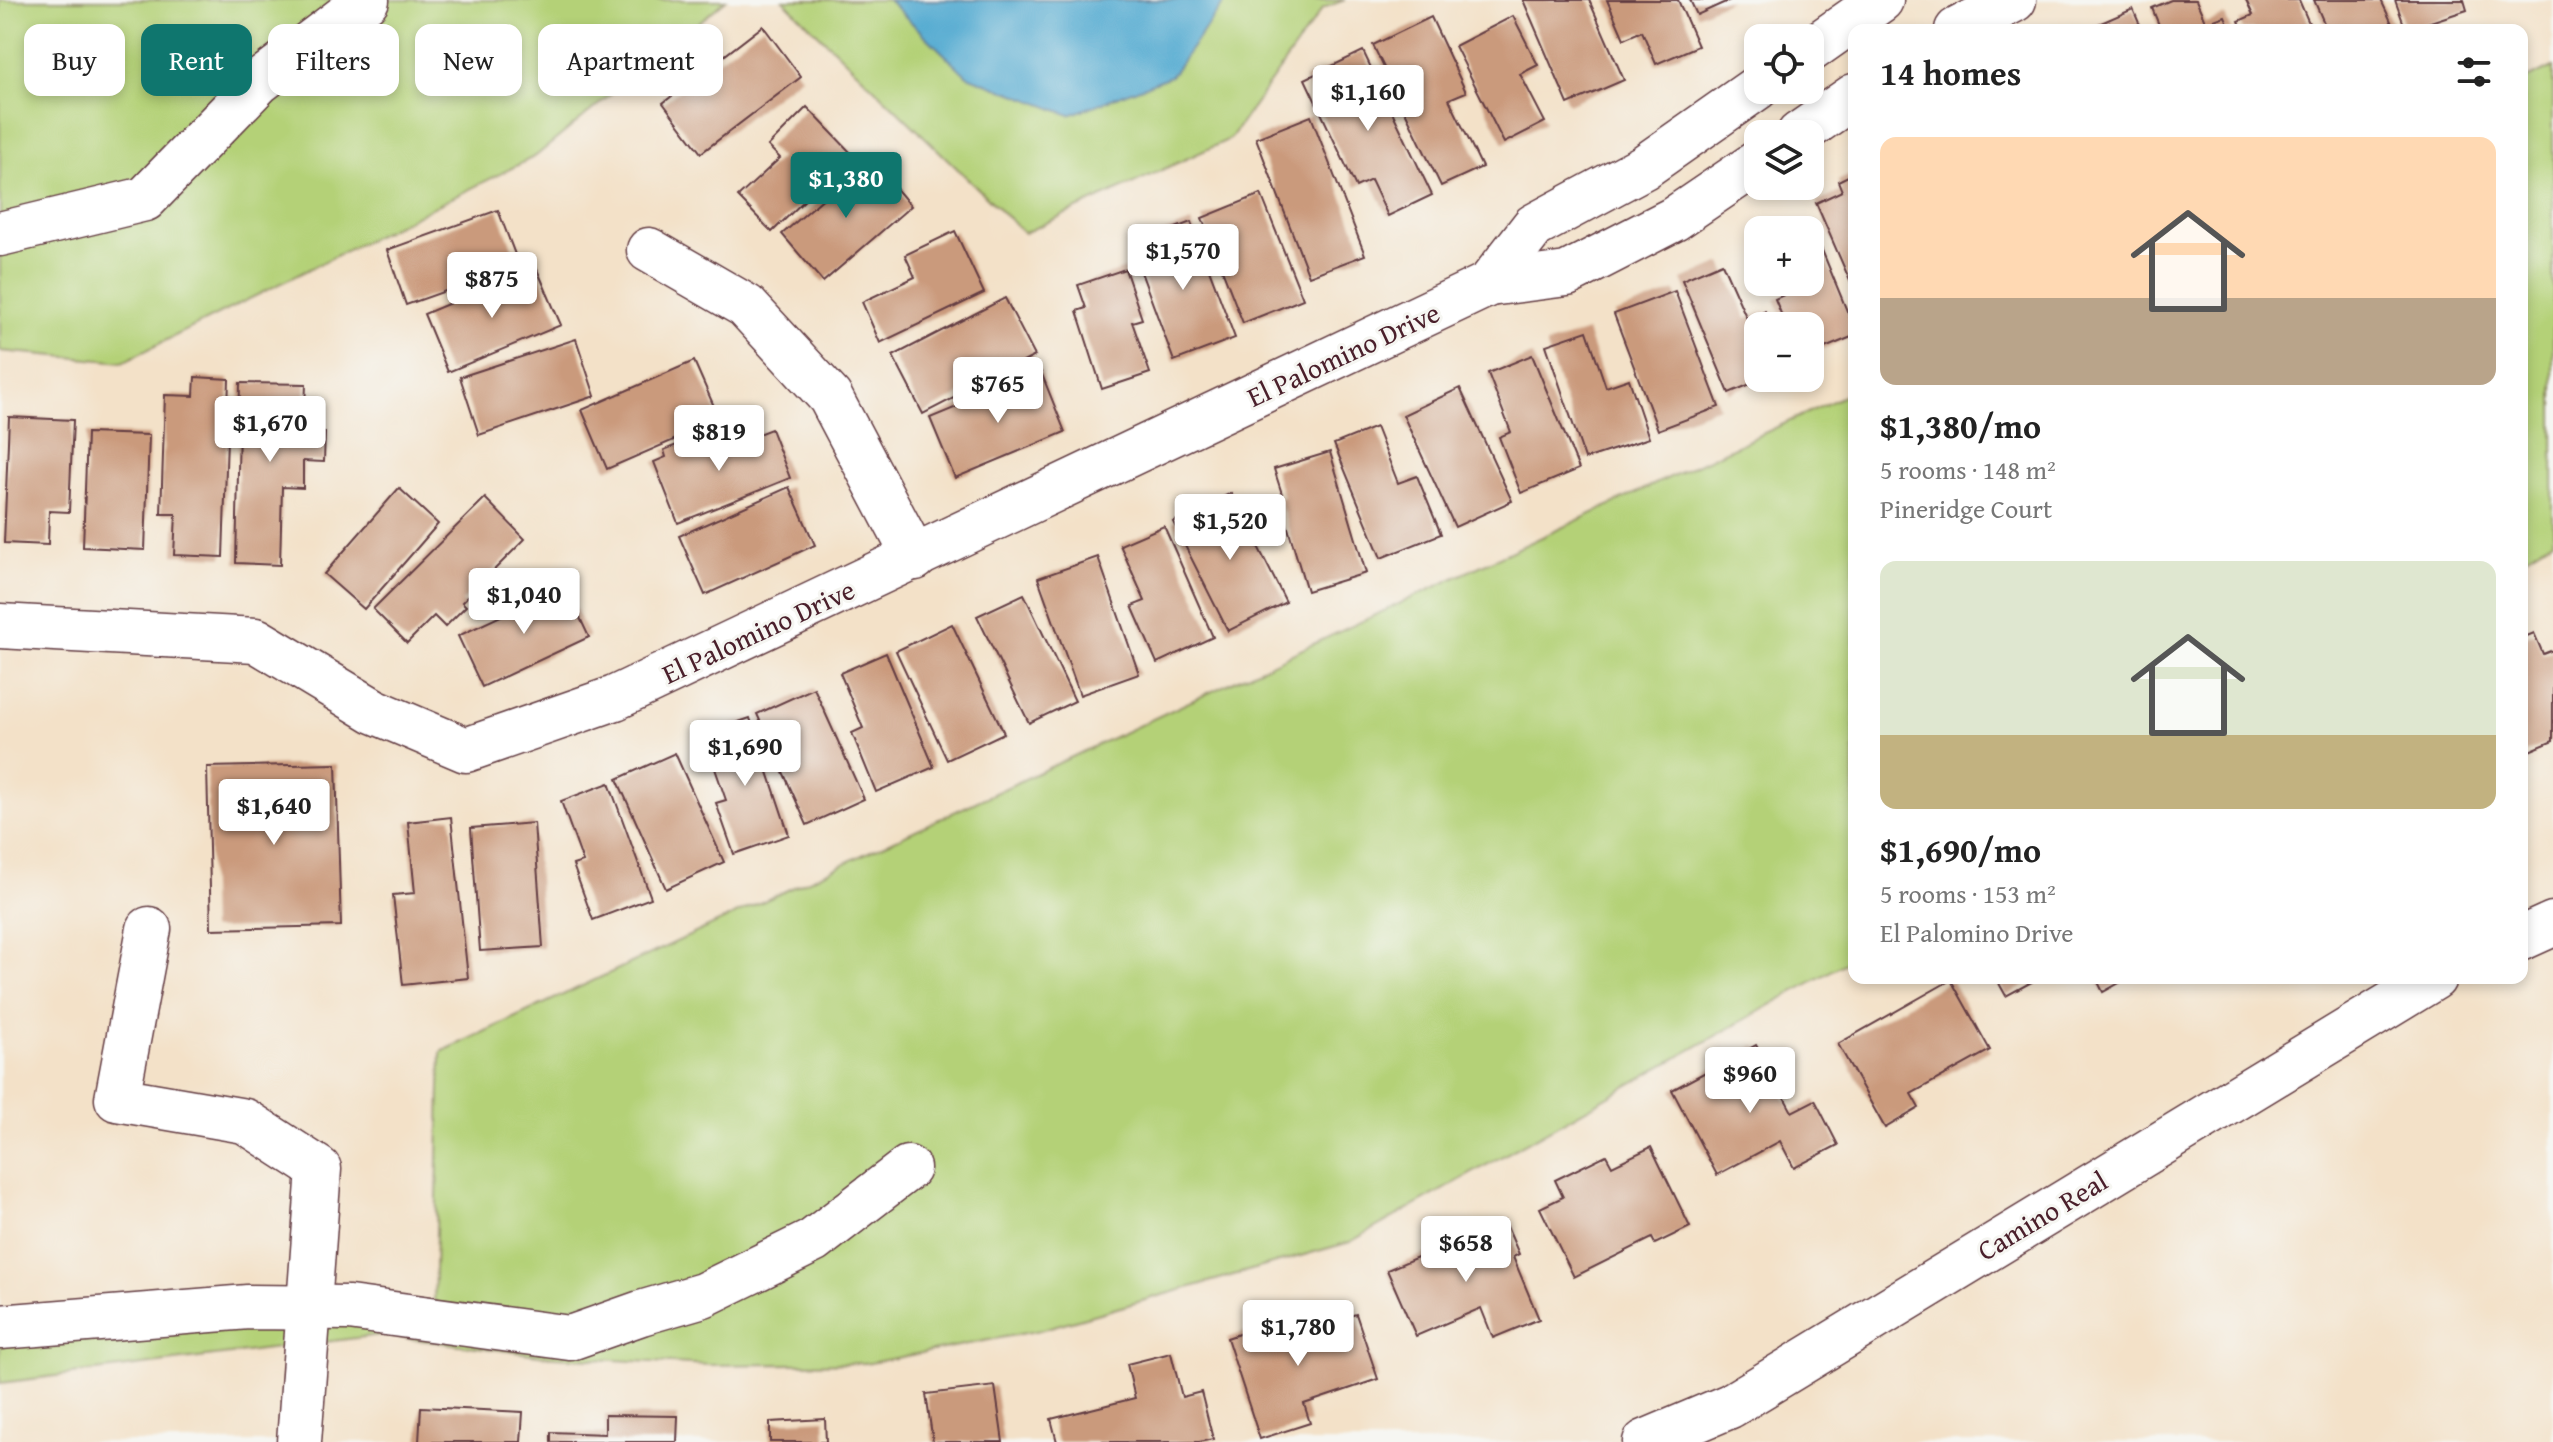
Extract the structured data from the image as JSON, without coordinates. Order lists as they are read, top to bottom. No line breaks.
{"streets":{"street":["El Palomino Drive","Camino Real"]},"page":{"map_buttons":["+","−"],"chip":["Buy","Rent","Filters","New","Apartment"],"heading":"14 homes","price":["$1,160","$1,380","$1,570","$875","$765","$1,670","$819","$1,520","$1,040","$1,690","$1,640","$960","$658","$1,780"],"list":[{"name":"$1,380/mo","note":"5 rooms · 148 m² · Pineridge Court"},{"name":"$1,690/mo","note":"5 rooms · 153 m² · El Palomino Drive"}]}}
